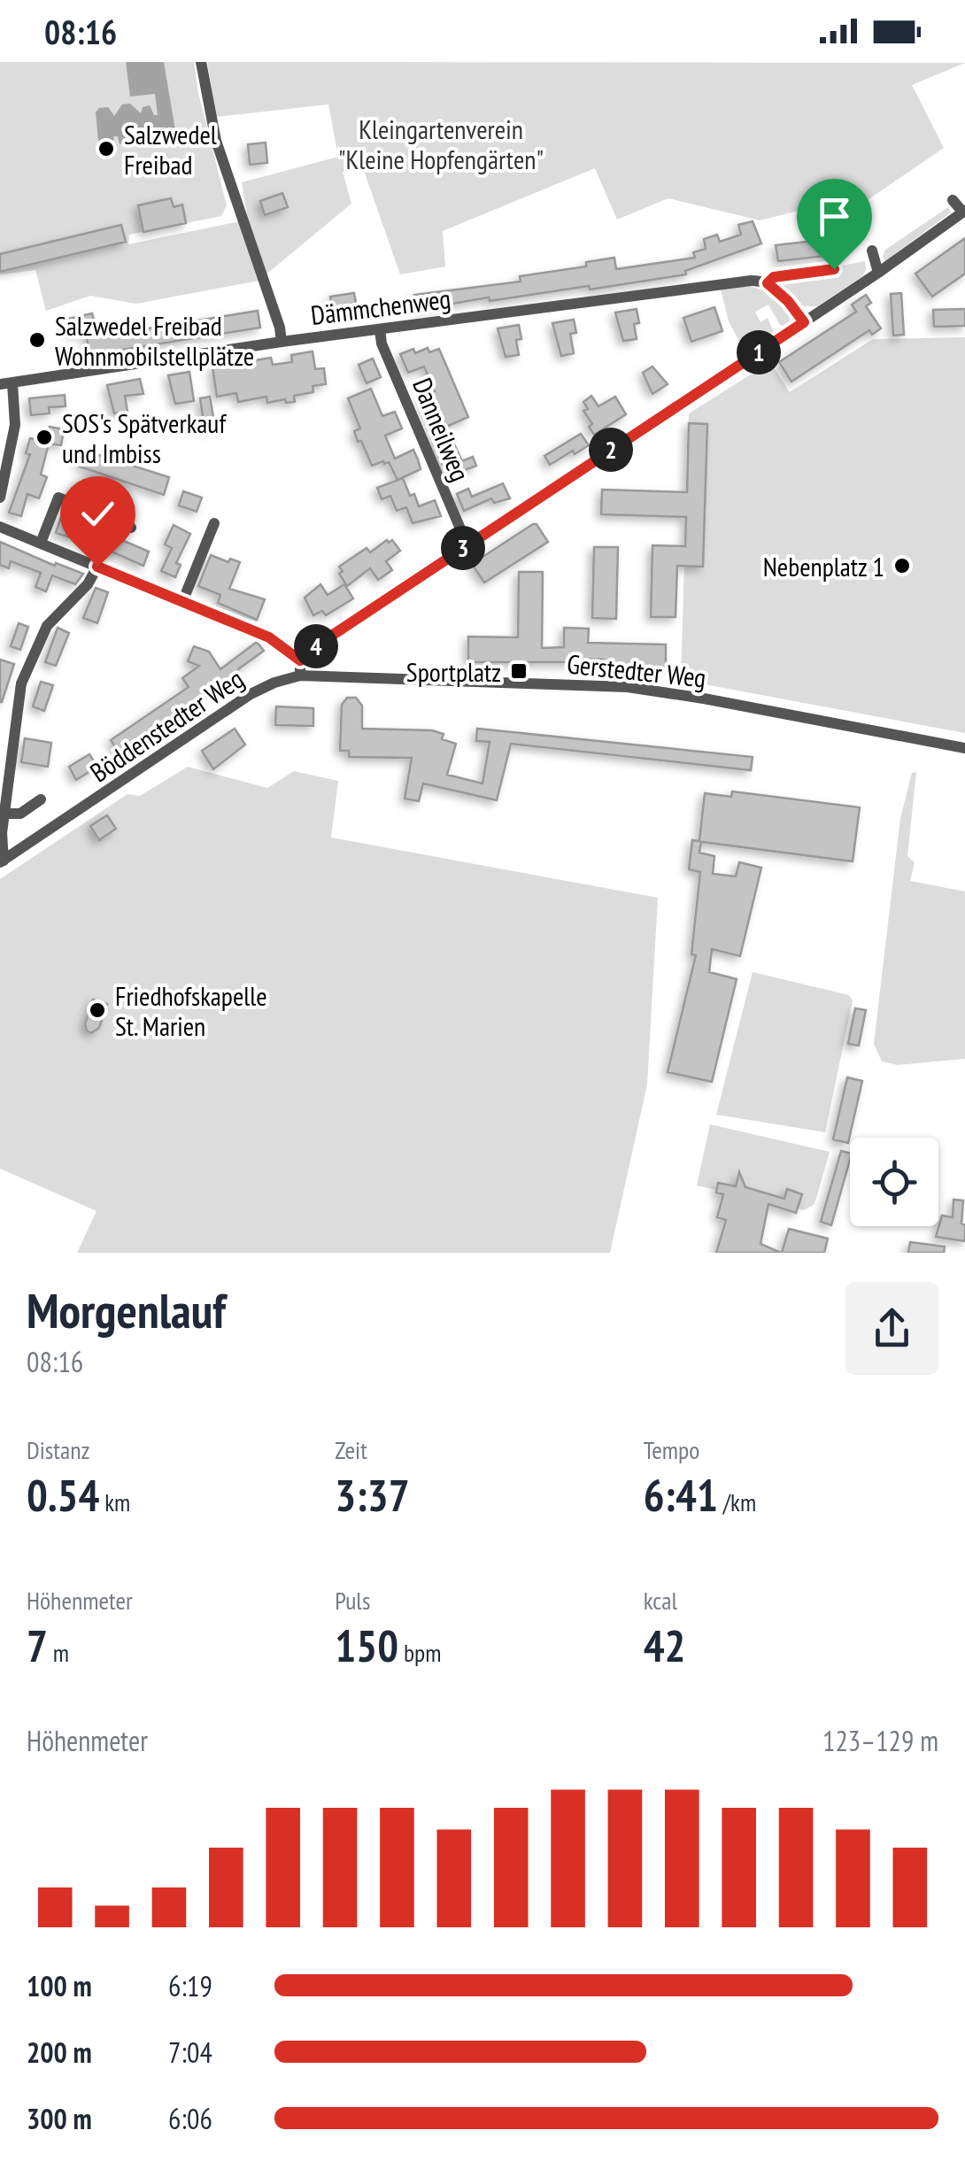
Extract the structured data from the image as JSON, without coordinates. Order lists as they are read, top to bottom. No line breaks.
{"streets":{"street":["Dämmchenweg","Danneilweg","Gerstedter Weg","Böddenstedter Weg"]},"crossings":[["Dämmchenweg","Danneilweg"],["Gerstedter Weg","Böddenstedter Weg"]],"parks":["Kleingartenverein \"Kleine Hopfengärten\""],"places":{"other":["Salzwedel Freibad","Salzwedel Freibad Wohnmobilstellplätze","SOS's Spätverkauf und Imbiss","Nebenplatz 1","Friedhofskapelle St. Marien"],"transit":["Sportplatz"]},"page":{"status":"08:16","pins":["1","2","3","4"],"heading":["Morgenlauf","08:16"],"stats":[["Distanz","0.54 km"],["Zeit","3:37"],["Tempo","6:41 /km"],["Höhenmeter","7 m"],["Puls","150 bpm"],["kcal","42"]],"chart":["Höhenmeter","123–129 m"],"list":[{"name":"100 m","note":"6:19"},{"name":"200 m","note":"7:04"},{"name":"300 m","note":"6:06"}]}}
